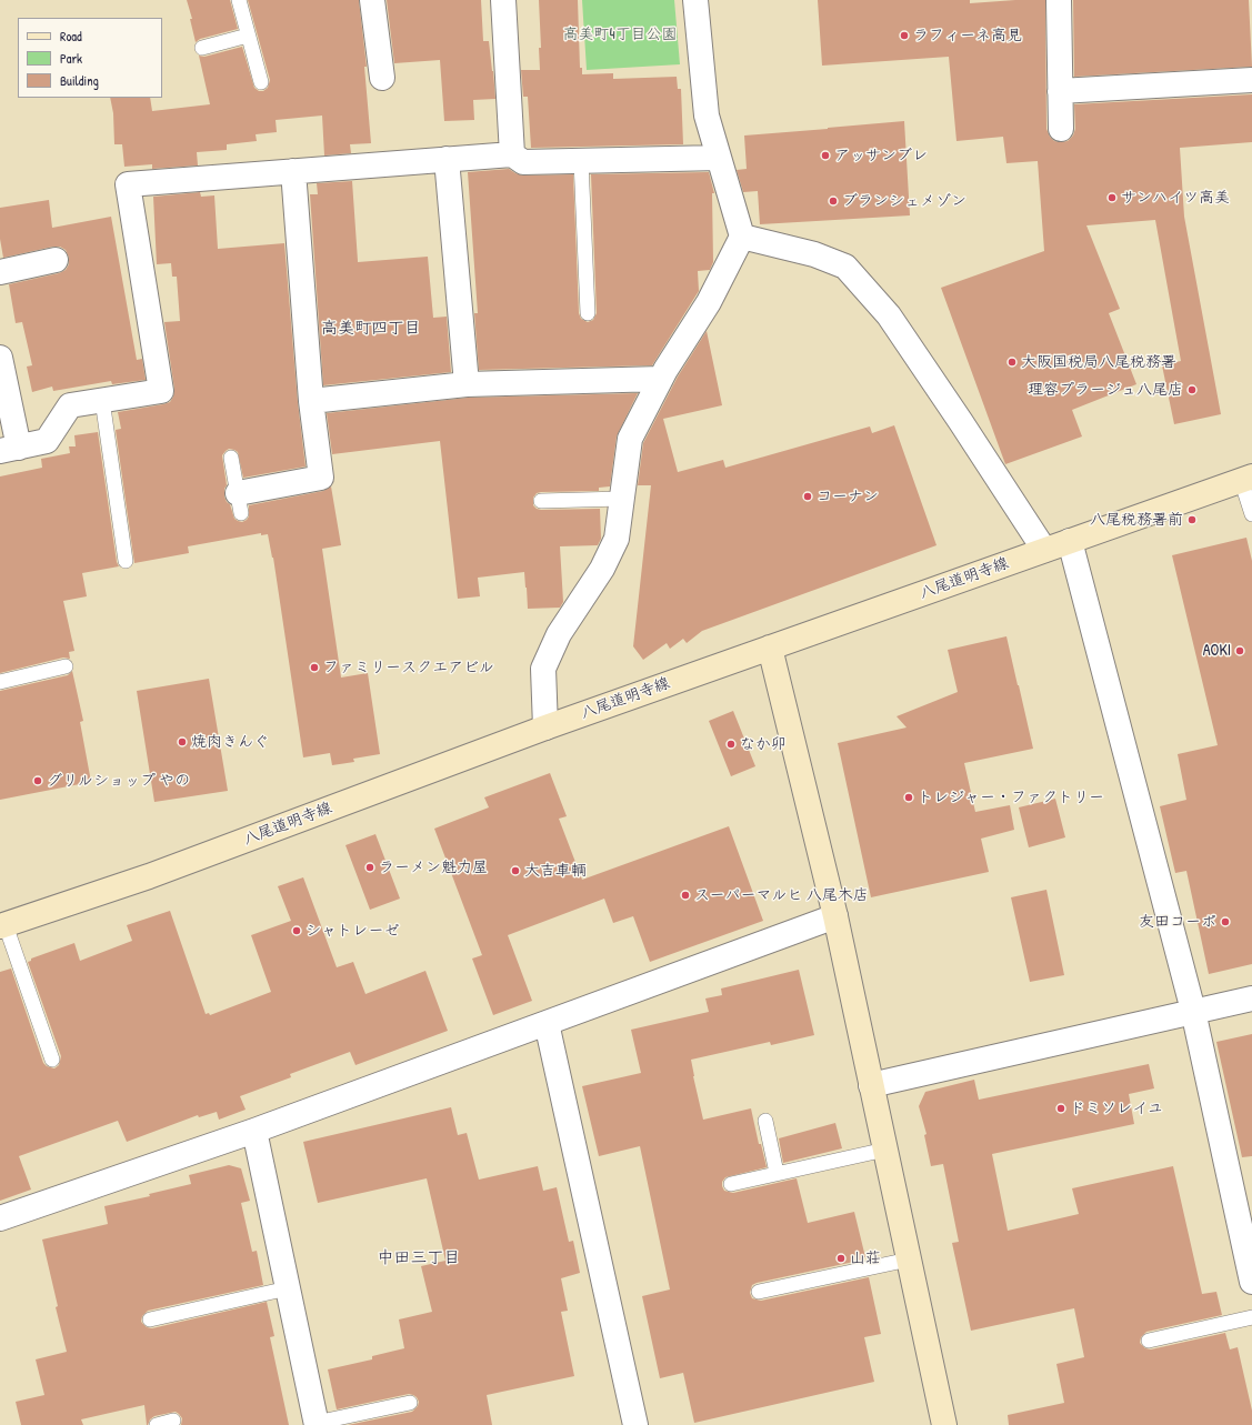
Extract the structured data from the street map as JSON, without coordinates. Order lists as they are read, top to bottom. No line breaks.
{"streets":{"main road":["八尾道明寺線"]},"districts":["高美町四丁目","中田三丁目"],"parks":["高美町4丁目公園"],"places":["ラフィーネ高見","アッサンブレ","サンハイツ高美","ブランシェメゾン","大阪国税局八尾税務署","理容プラージュ八尾店","コーナン","八尾税務署前","AOKI","ファミリースクエアビル","焼肉きんぐ","なか卯","グリルショップ やの","トレジャー・ファクトリー","ラーメン魁力屋","大吉車輌","スーパーマルヒ 八尾木店","友田コーポ","シャトレーゼ","ドミソレイユ","山荘"],"legend":["Road","Park","Building"]}
